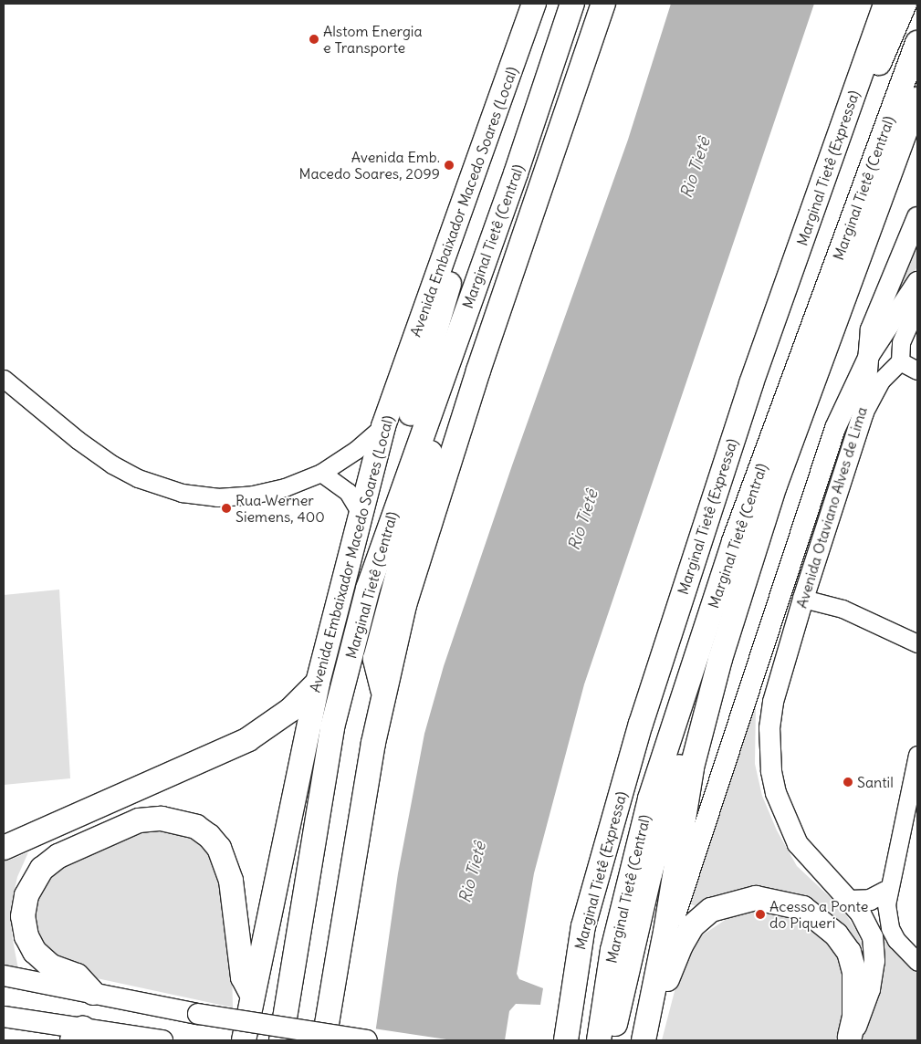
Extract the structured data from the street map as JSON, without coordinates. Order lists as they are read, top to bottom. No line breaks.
{"streets":{"highway":["Marginal Tietê (Expressa)","Marginal Tietê (Central)","Avenida Embaixador Macedo Soares (Local)","Avenida Otaviano Alves de Lima"]},"water":["Rio Tietê"],"places":["Alstom Energia e Transporte","Avenida Emb. Macedo Soares, 2099","Rua Werner Siemens, 400","Santil","Acesso a Ponte do Piqueri"]}
